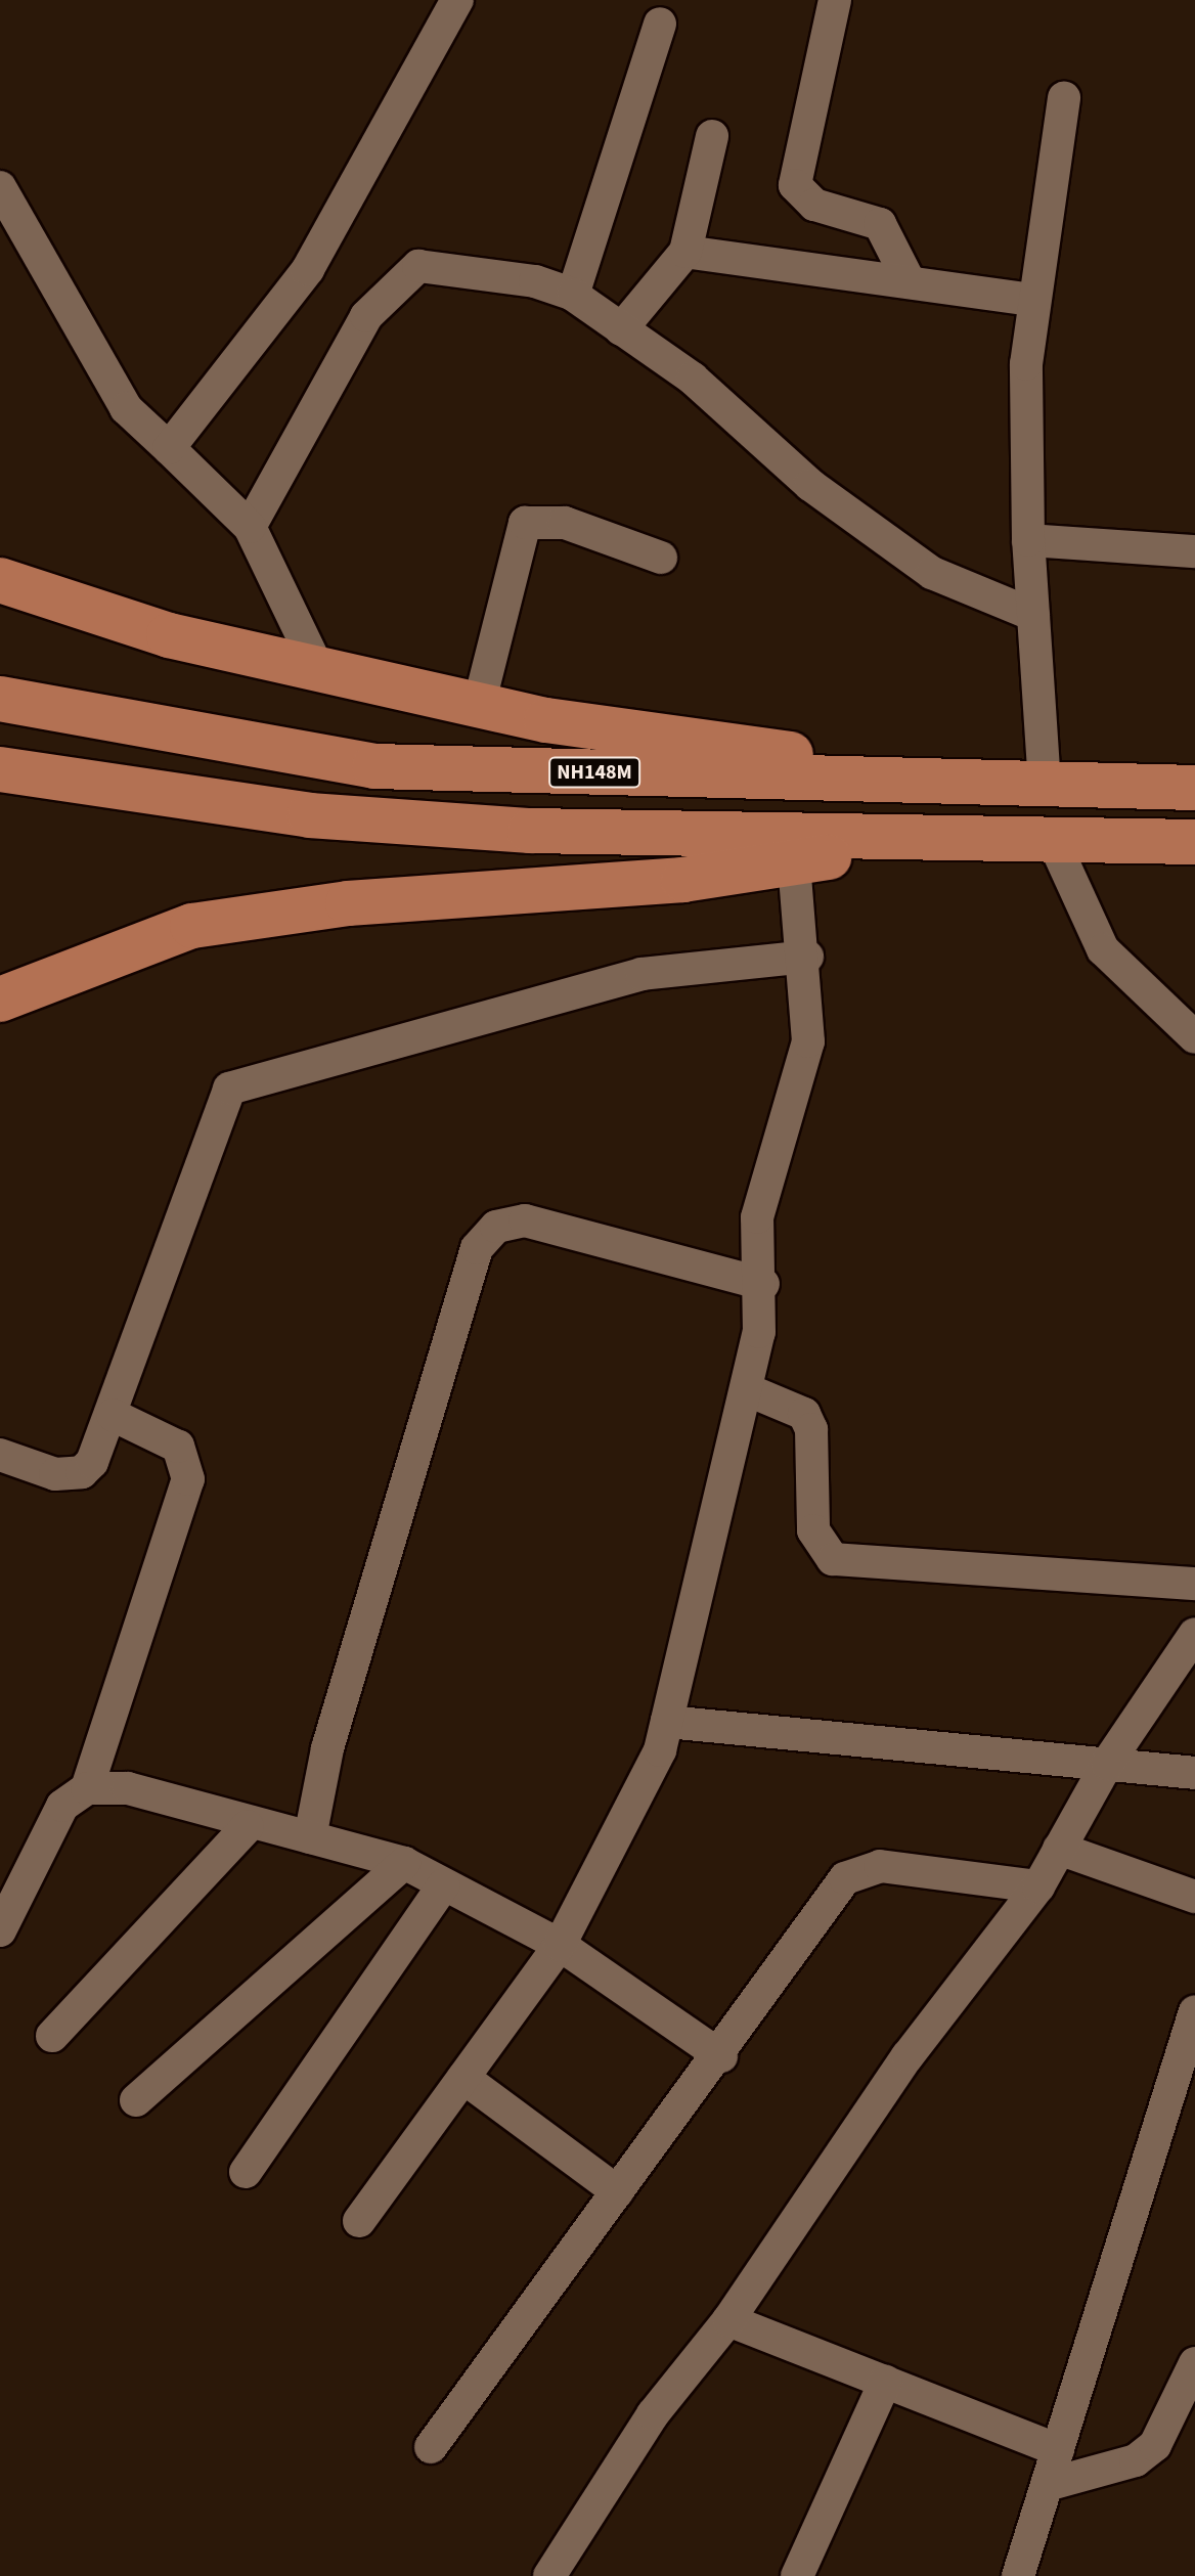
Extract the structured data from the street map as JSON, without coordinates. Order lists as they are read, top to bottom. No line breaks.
{"streets":{"highway":["NH148M"]}}
